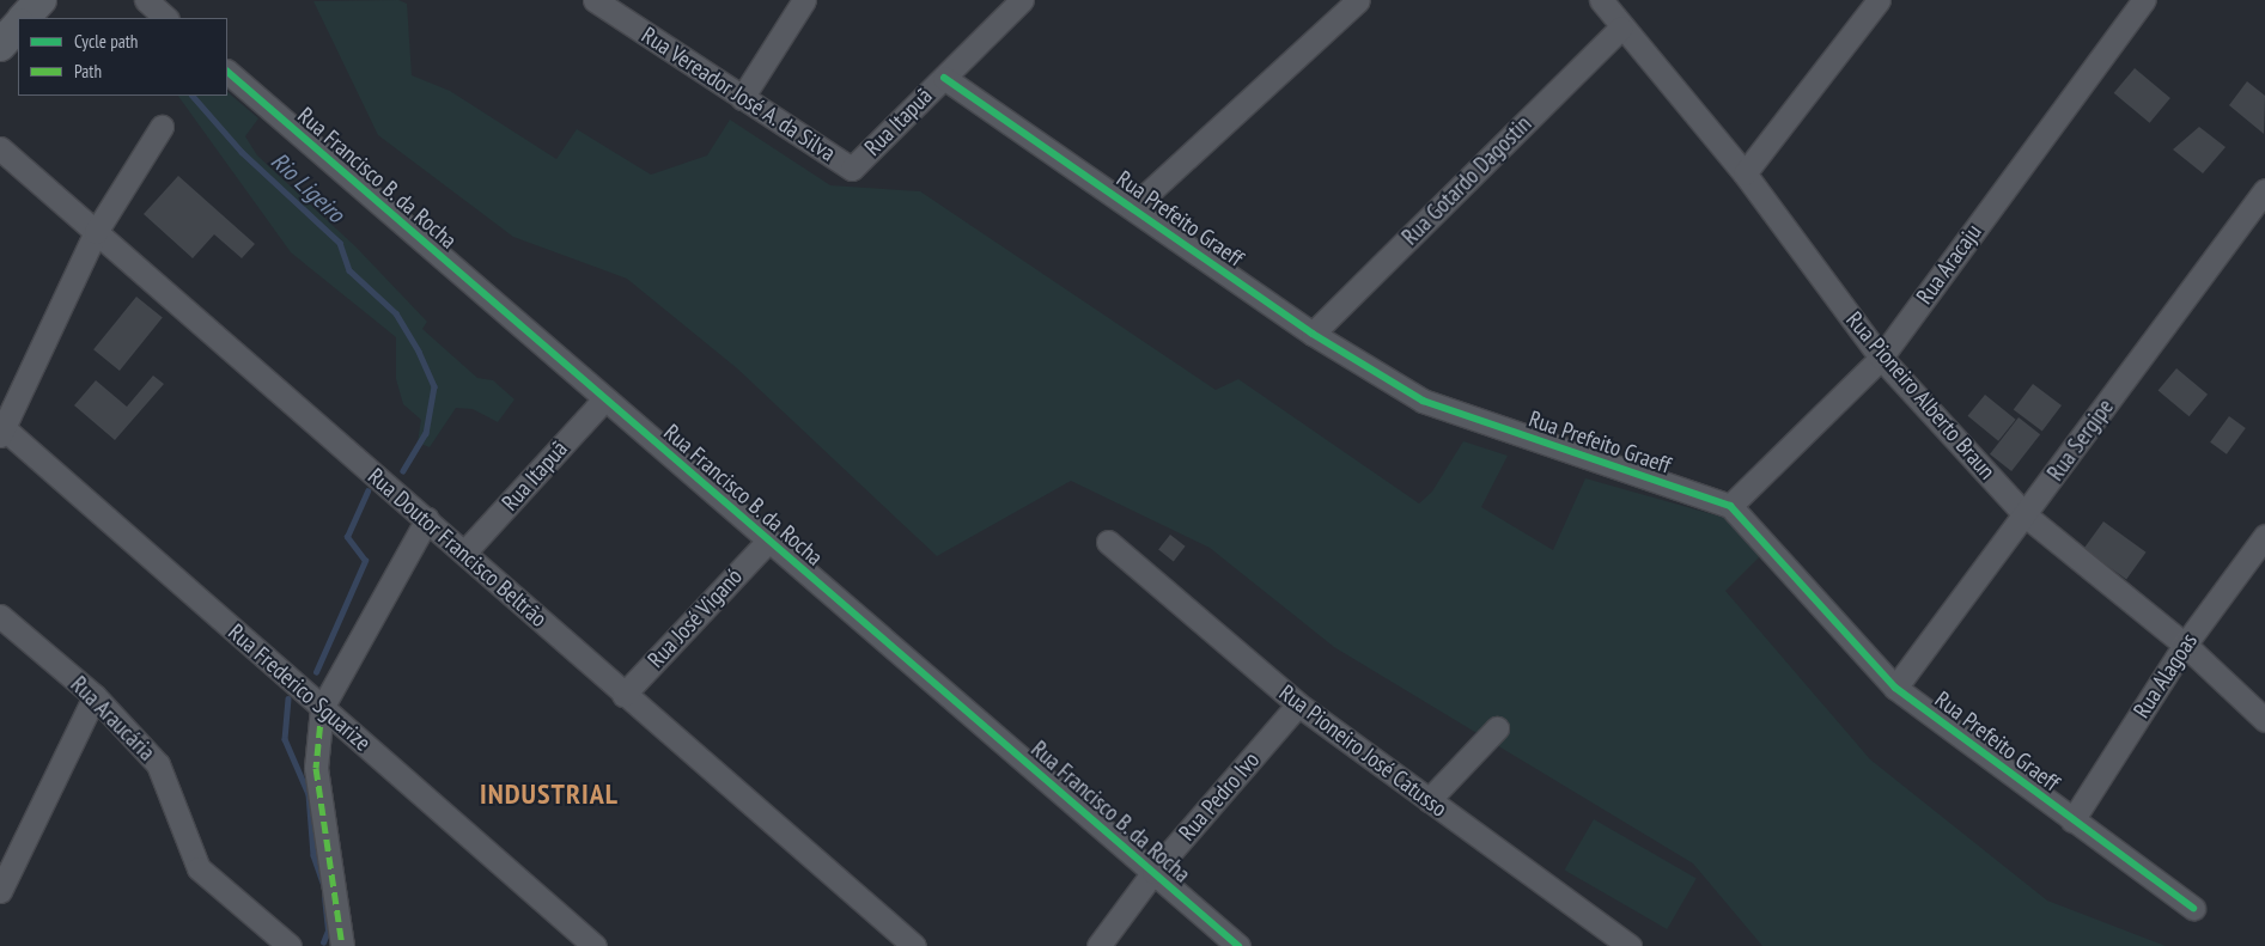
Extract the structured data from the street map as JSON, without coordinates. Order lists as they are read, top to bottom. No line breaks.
{"streets":{"street":["Rua Vereador José A. da Silva","Rua Itapuã","Rua Francisco B. da Rocha","Rua Gotardo Dagostin","Rua Prefeito Graeff","Rua Aracaju","Rua Pioneiro Alberto Braun","Rua Sergipe","Rua Doutor Francisco Beltrão","Rua José Viganó","Rua Alagoas","Rua Frederico Sguarize","Rua Araucária","Rua Pioneiro José Catusso","Rua Pedro Ivo"]},"crossings":[["Rua Vereador José A. da Silva","Rua Itapuã"],["Rua Itapuã","Rua Francisco B. da Rocha"],["Rua Itapuã","Rua Prefeito Graeff"],["Rua Itapuã","Rua Doutor Francisco Beltrão"],["Rua Francisco B. da Rocha","Rua José Viganó"],["Rua Francisco B. da Rocha","Rua Pedro Ivo"],["Rua Gotardo Dagostin","Rua Prefeito Graeff"],["Rua Gotardo Dagostin","Rua Pioneiro Alberto Braun"],["Rua Prefeito Graeff","Rua Aracaju"],["Rua Prefeito Graeff","Rua Sergipe"],["Rua Prefeito Graeff","Rua Alagoas"],["Rua Aracaju","Rua Pioneiro Alberto Braun"],["Rua Pioneiro Alberto Braun","Rua Sergipe"],["Rua Pioneiro Alberto Braun","Rua Alagoas"],["Rua Doutor Francisco Beltrão","Rua José Viganó"],["Rua Pioneiro José Catusso","Rua Pedro Ivo"]],"districts":["INDUSTRIAL"],"water":["Rio Ligeiro"],"legend":["Cycle path","Path"]}
